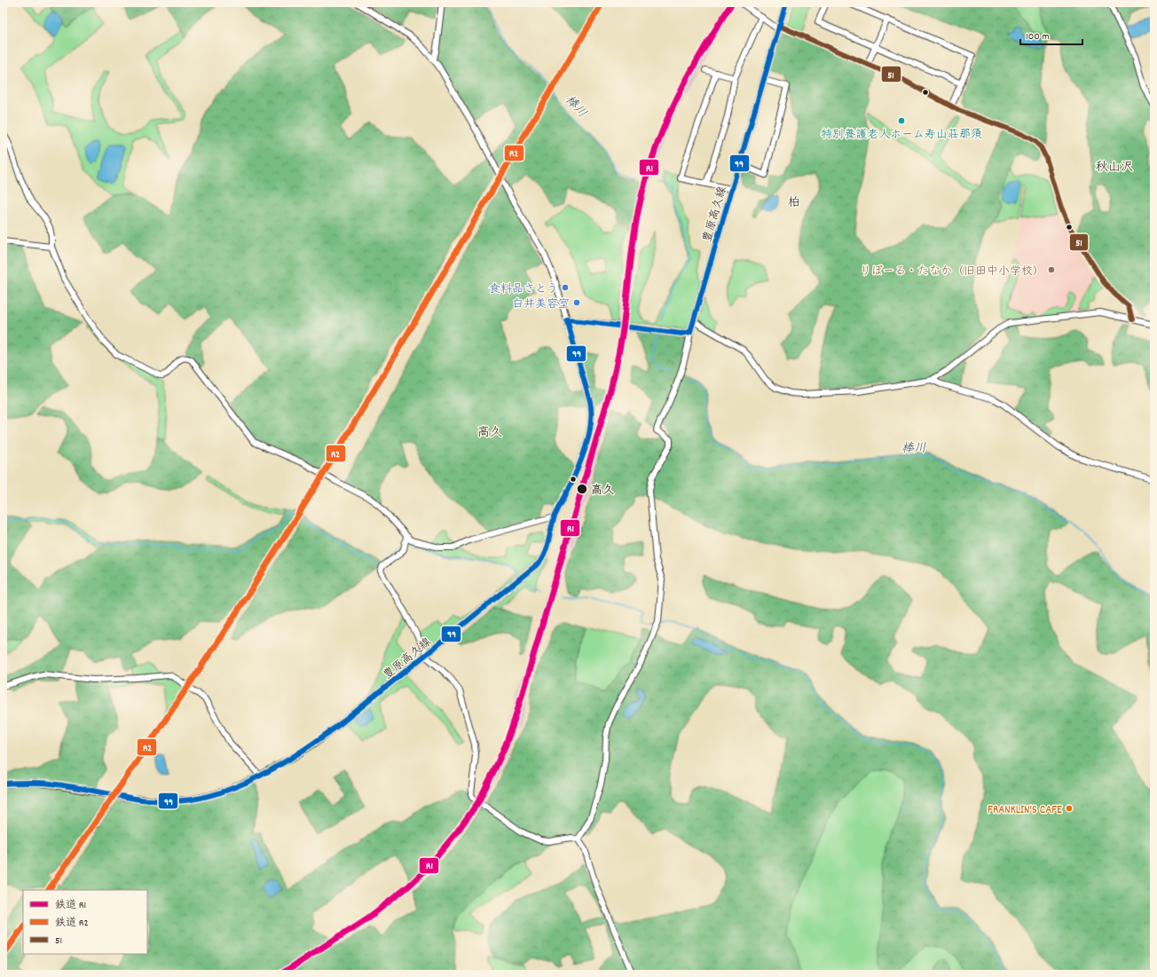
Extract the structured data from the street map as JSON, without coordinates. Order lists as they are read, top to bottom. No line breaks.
{"streets":{"main road":["豊原高久線"]},"districts":["秋山沢","柏","高久"],"water":["棒川"],"places":["特別養護老人ホーム寿山荘那須","りぼーる・たなか（旧田中小学校）","食料品さとう","白井美容室","高久","FRANKLIN'S CAFE"],"lines":["rail line R1","rail line R2","transit line 99","transit line 51"],"legend":["鉄道 R1","鉄道 R2","51"],"scale_bar":"100 m"}
